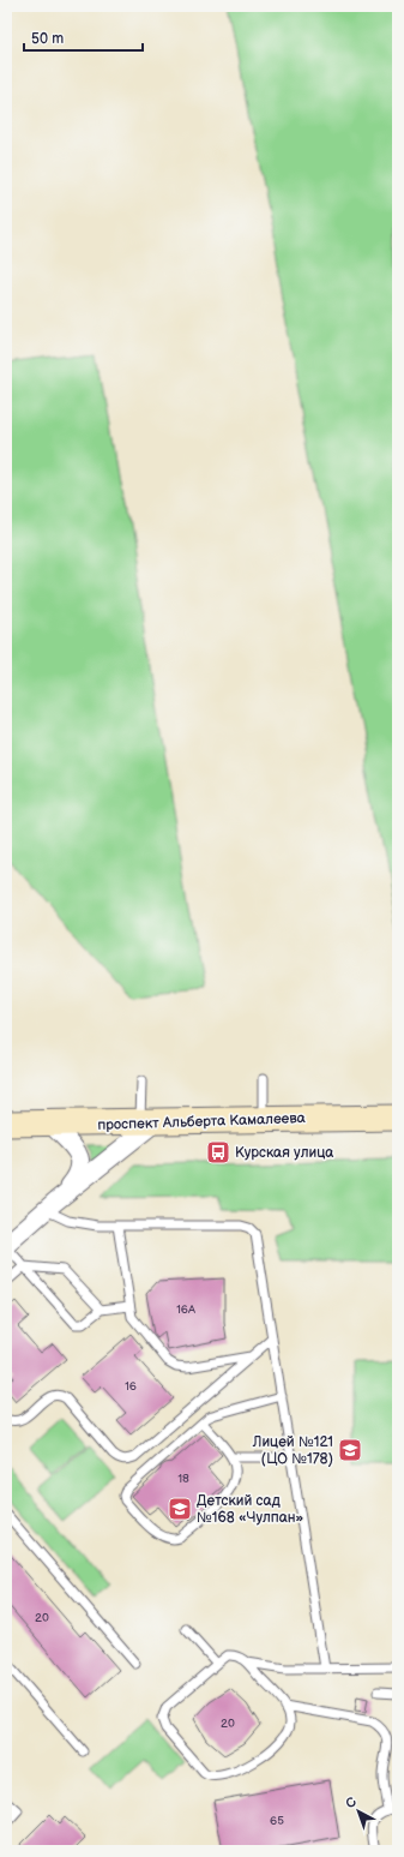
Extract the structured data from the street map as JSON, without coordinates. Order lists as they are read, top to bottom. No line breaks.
{"streets":{"main road":["проспект Альберта Камалеева"]},"places":{"bus stop":["Курская улица"],"school or university":["Лицей №121 (ЦО №178)","Детский сад №168 «Чулпан»"]},"house_numbers":["16А","16","18","20","20","65"],"scale_bar":"50 m","north":"top left"}
